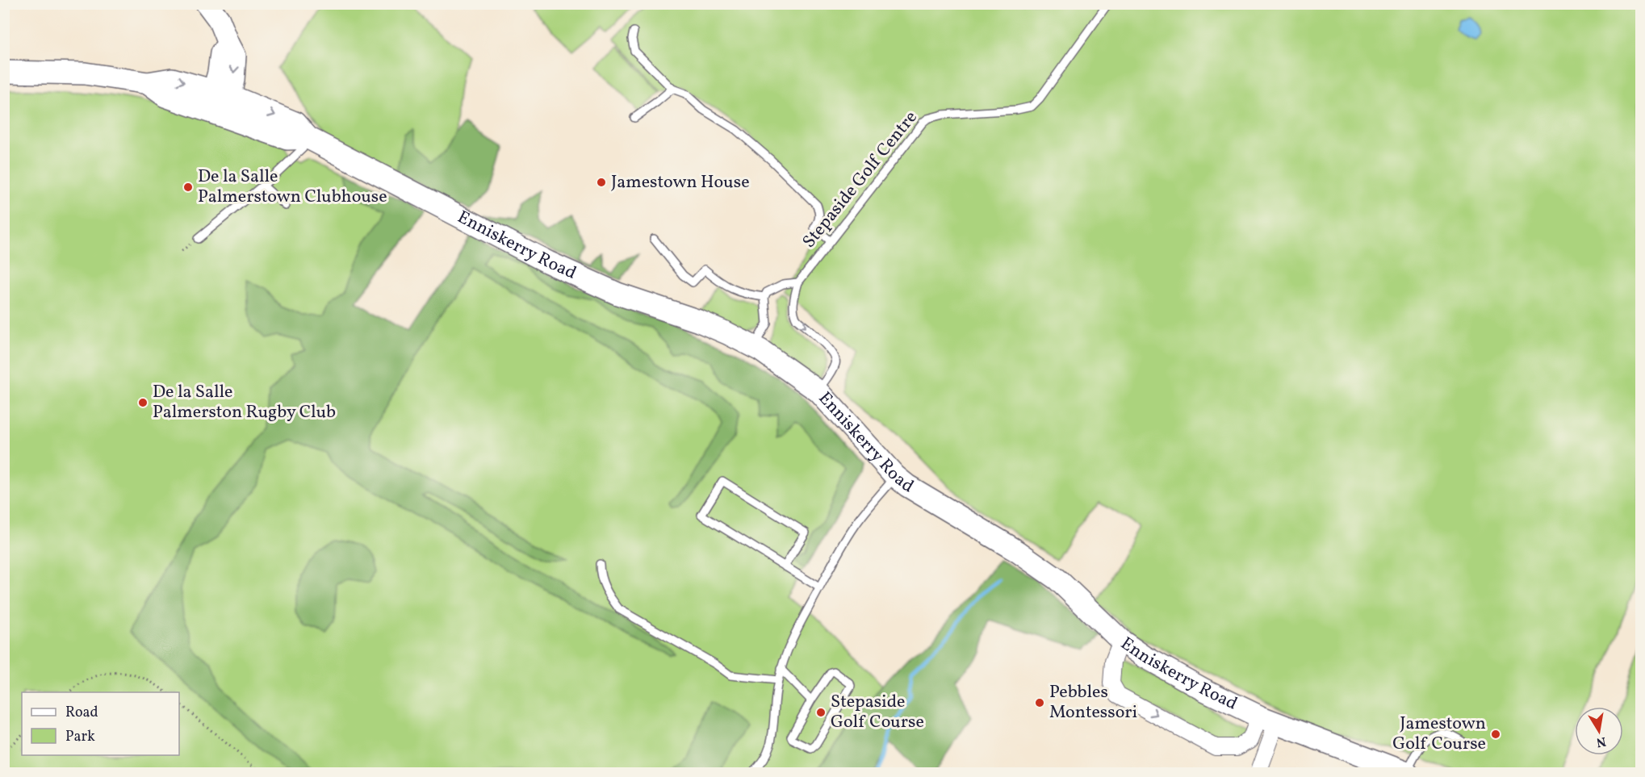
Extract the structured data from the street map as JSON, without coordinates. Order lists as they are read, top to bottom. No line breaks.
{"streets":{"main road":["Enniskerry Road"],"lane":["Stepaside Golf Centre"]},"places":["Jamestown House","De la Salle Palmerstown Clubhouse","De la Salle Palmerston Rugby Club","Pebbles Montessori","Stepaside Golf Course","Jamestown Golf Course"],"legend":["Road","Park"],"north":"bottom"}
